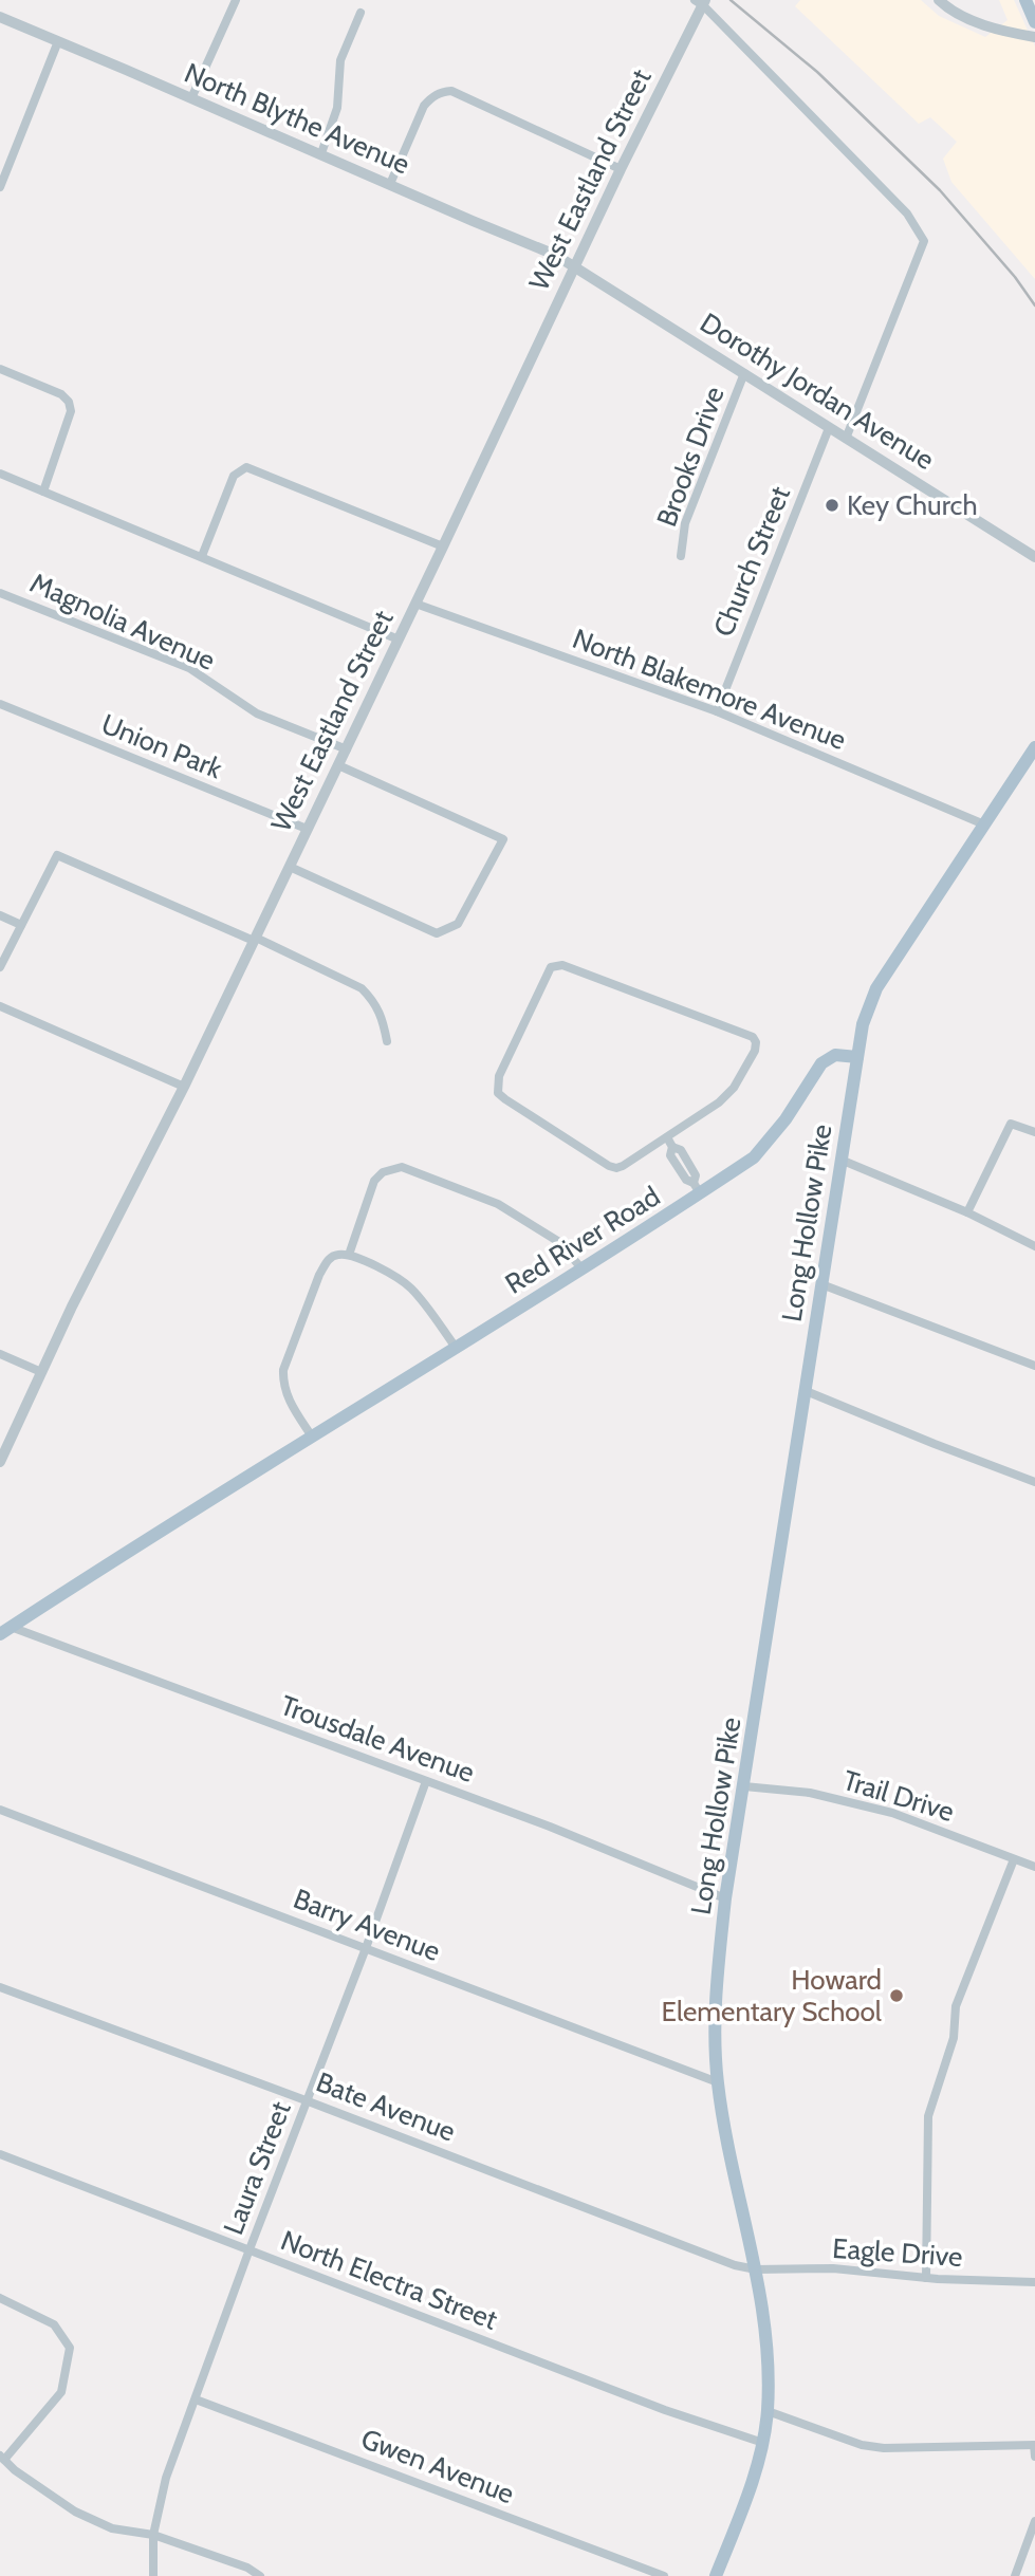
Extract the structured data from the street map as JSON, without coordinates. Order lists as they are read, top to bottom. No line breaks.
{"streets":{"main road":["Long Hollow Pike","Red River Road"],"street":["North Blythe Avenue","West Eastland Street","Dorothy Jordan Avenue","Brooks Drive","Church Street","Magnolia Avenue","North Blakemore Avenue","Union Park","Trousdale Avenue","Trail Drive","Barry Avenue","Bate Avenue","Laura Street","Eagle Drive","North Electra Street","Gwen Avenue"]},"crossings":[["North Blythe Avenue","West Eastland Street"],["North Blythe Avenue","Dorothy Jordan Avenue"],["West Eastland Street","Dorothy Jordan Avenue"],["West Eastland Street","Magnolia Avenue"],["West Eastland Street","North Blakemore Avenue"],["West Eastland Street","Union Park"],["Dorothy Jordan Avenue","Brooks Drive"],["Dorothy Jordan Avenue","Church Street"],["Church Street","North Blakemore Avenue"],["Long Hollow Pike","Red River Road"],["Long Hollow Pike","Trousdale Avenue"],["Long Hollow Pike","Trail Drive"],["Long Hollow Pike","Barry Avenue"],["Long Hollow Pike","Bate Avenue"],["Long Hollow Pike","Eagle Drive"],["Long Hollow Pike","North Electra Street"],["Red River Road","Trousdale Avenue"],["Trousdale Avenue","Laura Street"],["Barry Avenue","Laura Street"],["Bate Avenue","Laura Street"],["Bate Avenue","Eagle Drive"],["Laura Street","North Electra Street"],["Laura Street","Gwen Avenue"]],"places":["Key Church","Howard Elementary School"]}
